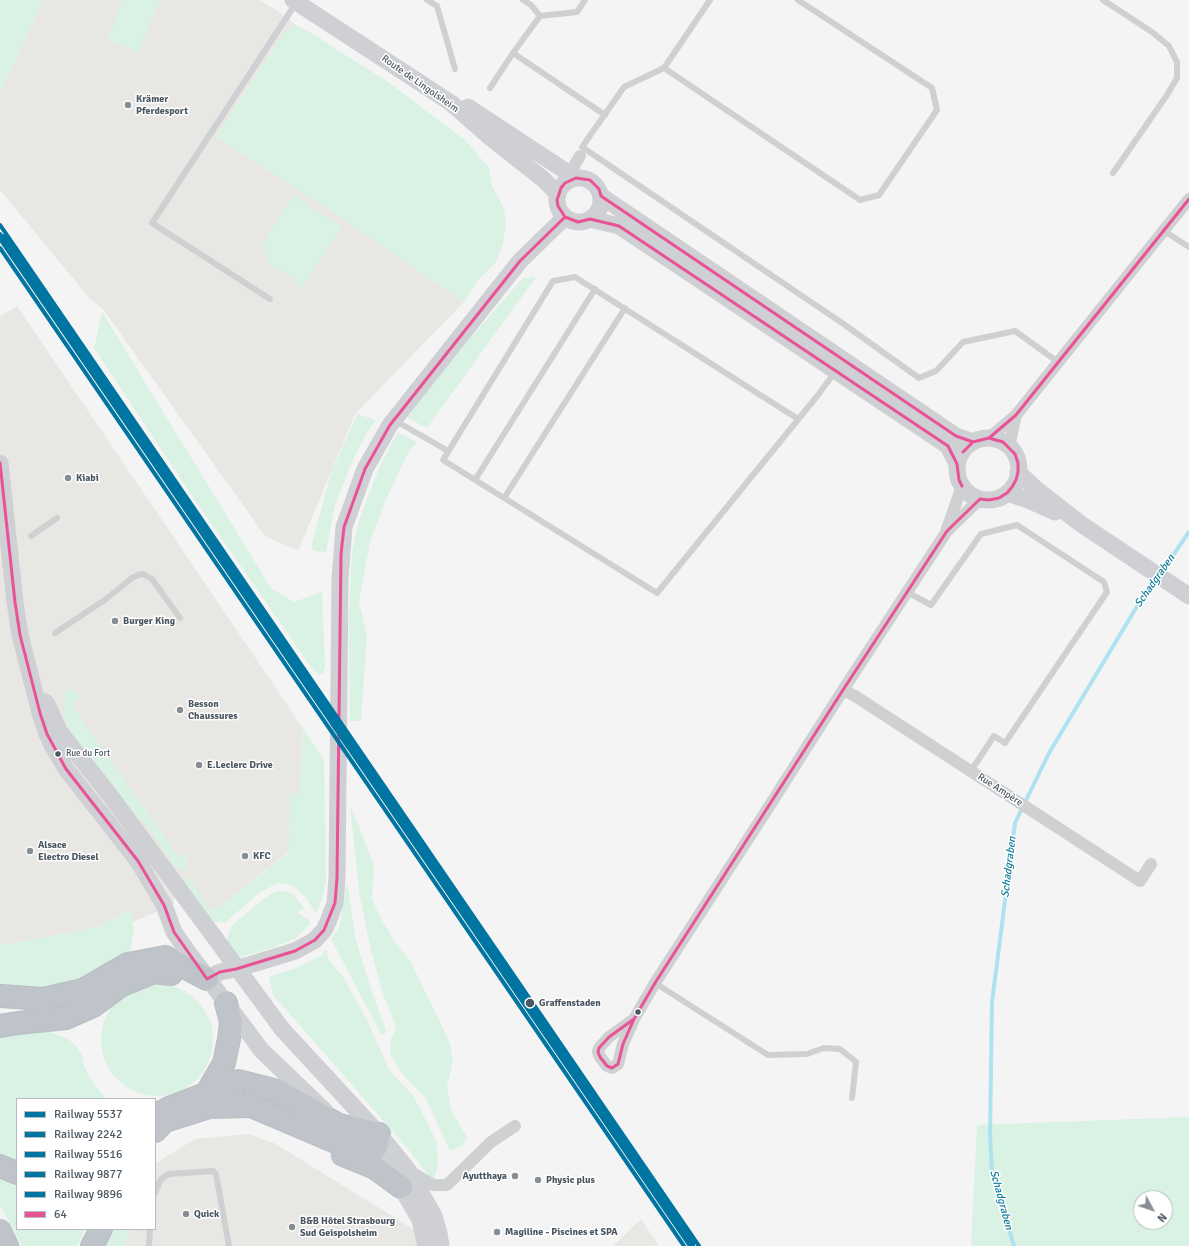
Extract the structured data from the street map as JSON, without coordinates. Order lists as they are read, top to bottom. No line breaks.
{"streets":{"main road":["Route de Lingolsheim"],"street":["Rue Ampère"]},"water":["Schadgraben"],"places":["Krämer Pferdesport","Kiabi","Burger King","Besson Chaussures","Rue du Fort","E.Leclerc Drive","Alsace Electro Diesel","KFC","Graffenstaden","Ayutthaya","Physic plus","Quick","B&B Hôtel Strasbourg Sud Geispolsheim","Magiline - Piscines et SPA"],"lines":["transit line 64","rail line 5537","rail line 9877","rail line 9896","rail line 2242","rail line 5516"],"legend":["Railway 5537","Railway 2242","Railway 5516","Railway 9877","Railway 9896","64"],"north":"bottom right"}
